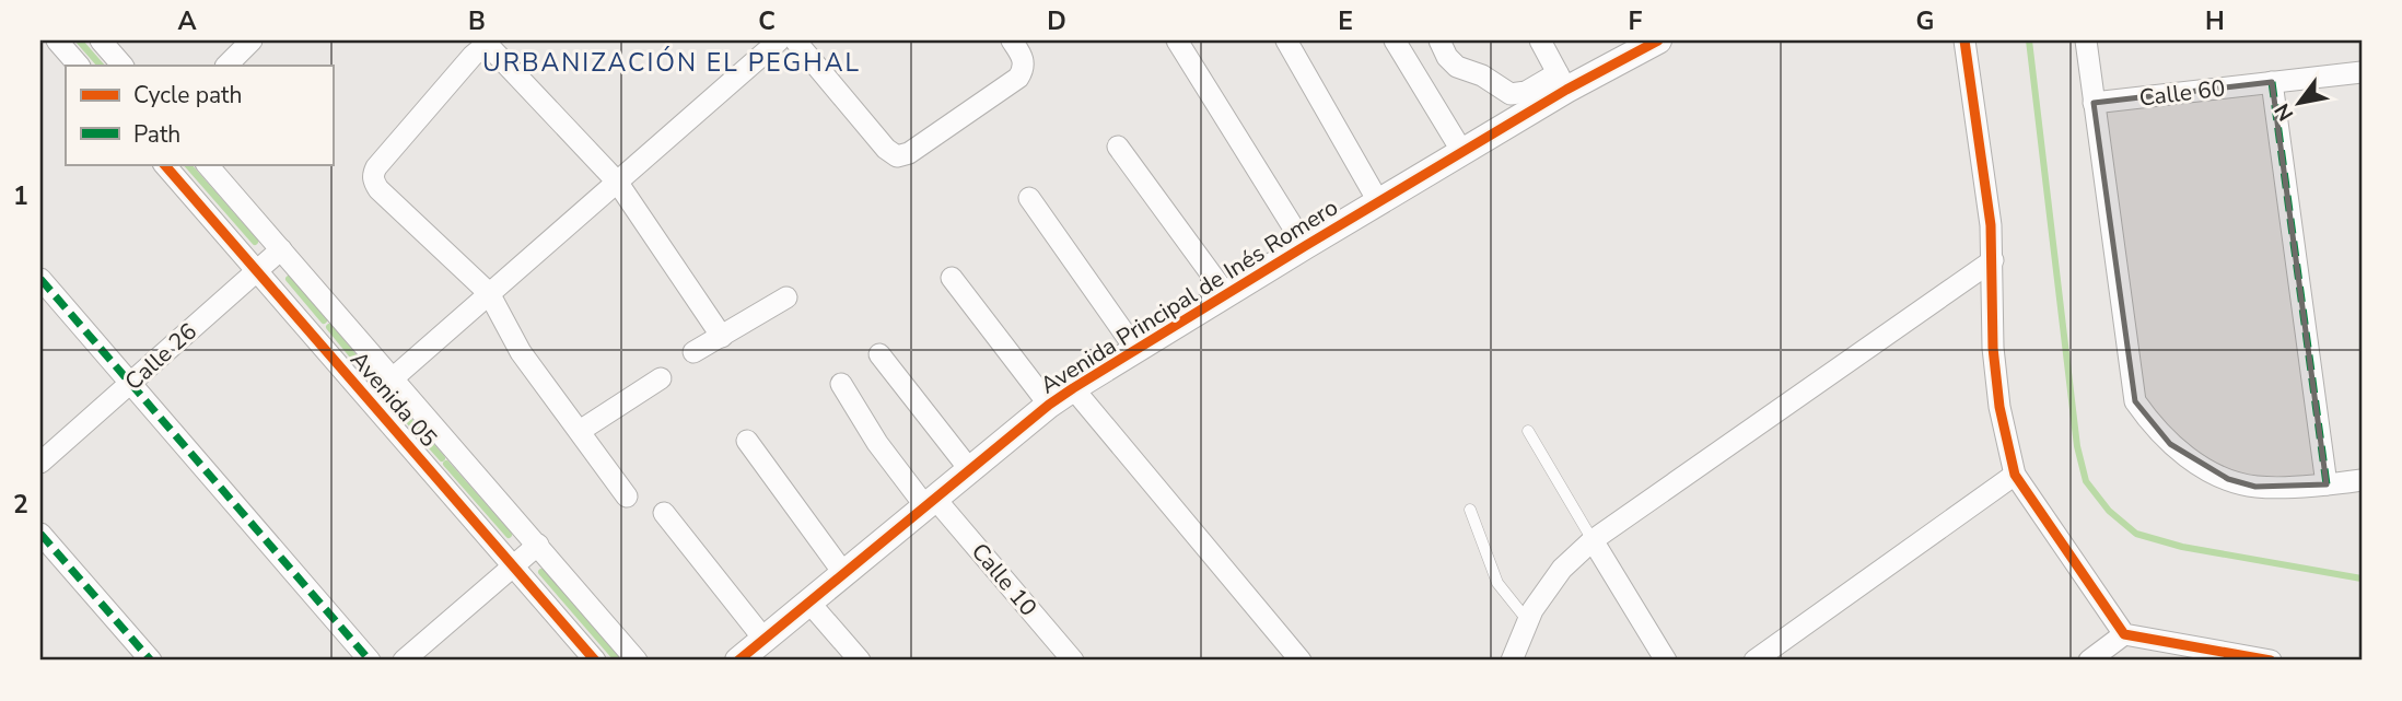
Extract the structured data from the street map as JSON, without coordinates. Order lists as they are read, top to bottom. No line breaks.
{"streets":{"street":["Calle 60","Avenida Principal de Inés Romero","Calle 26","Avenida 05","Calle 10"]},"crossings":[["Avenida Principal de Inés Romero","Calle 10"],["Calle 26","Avenida 05"]],"districts":["URBANIZACIÓN EL PEGHAL"],"legend":["Cycle path","Path"],"north":"bottom left","grid":{"columns":["A","B","C","D","E","F","G","H"],"rows":["1","2"]}}
